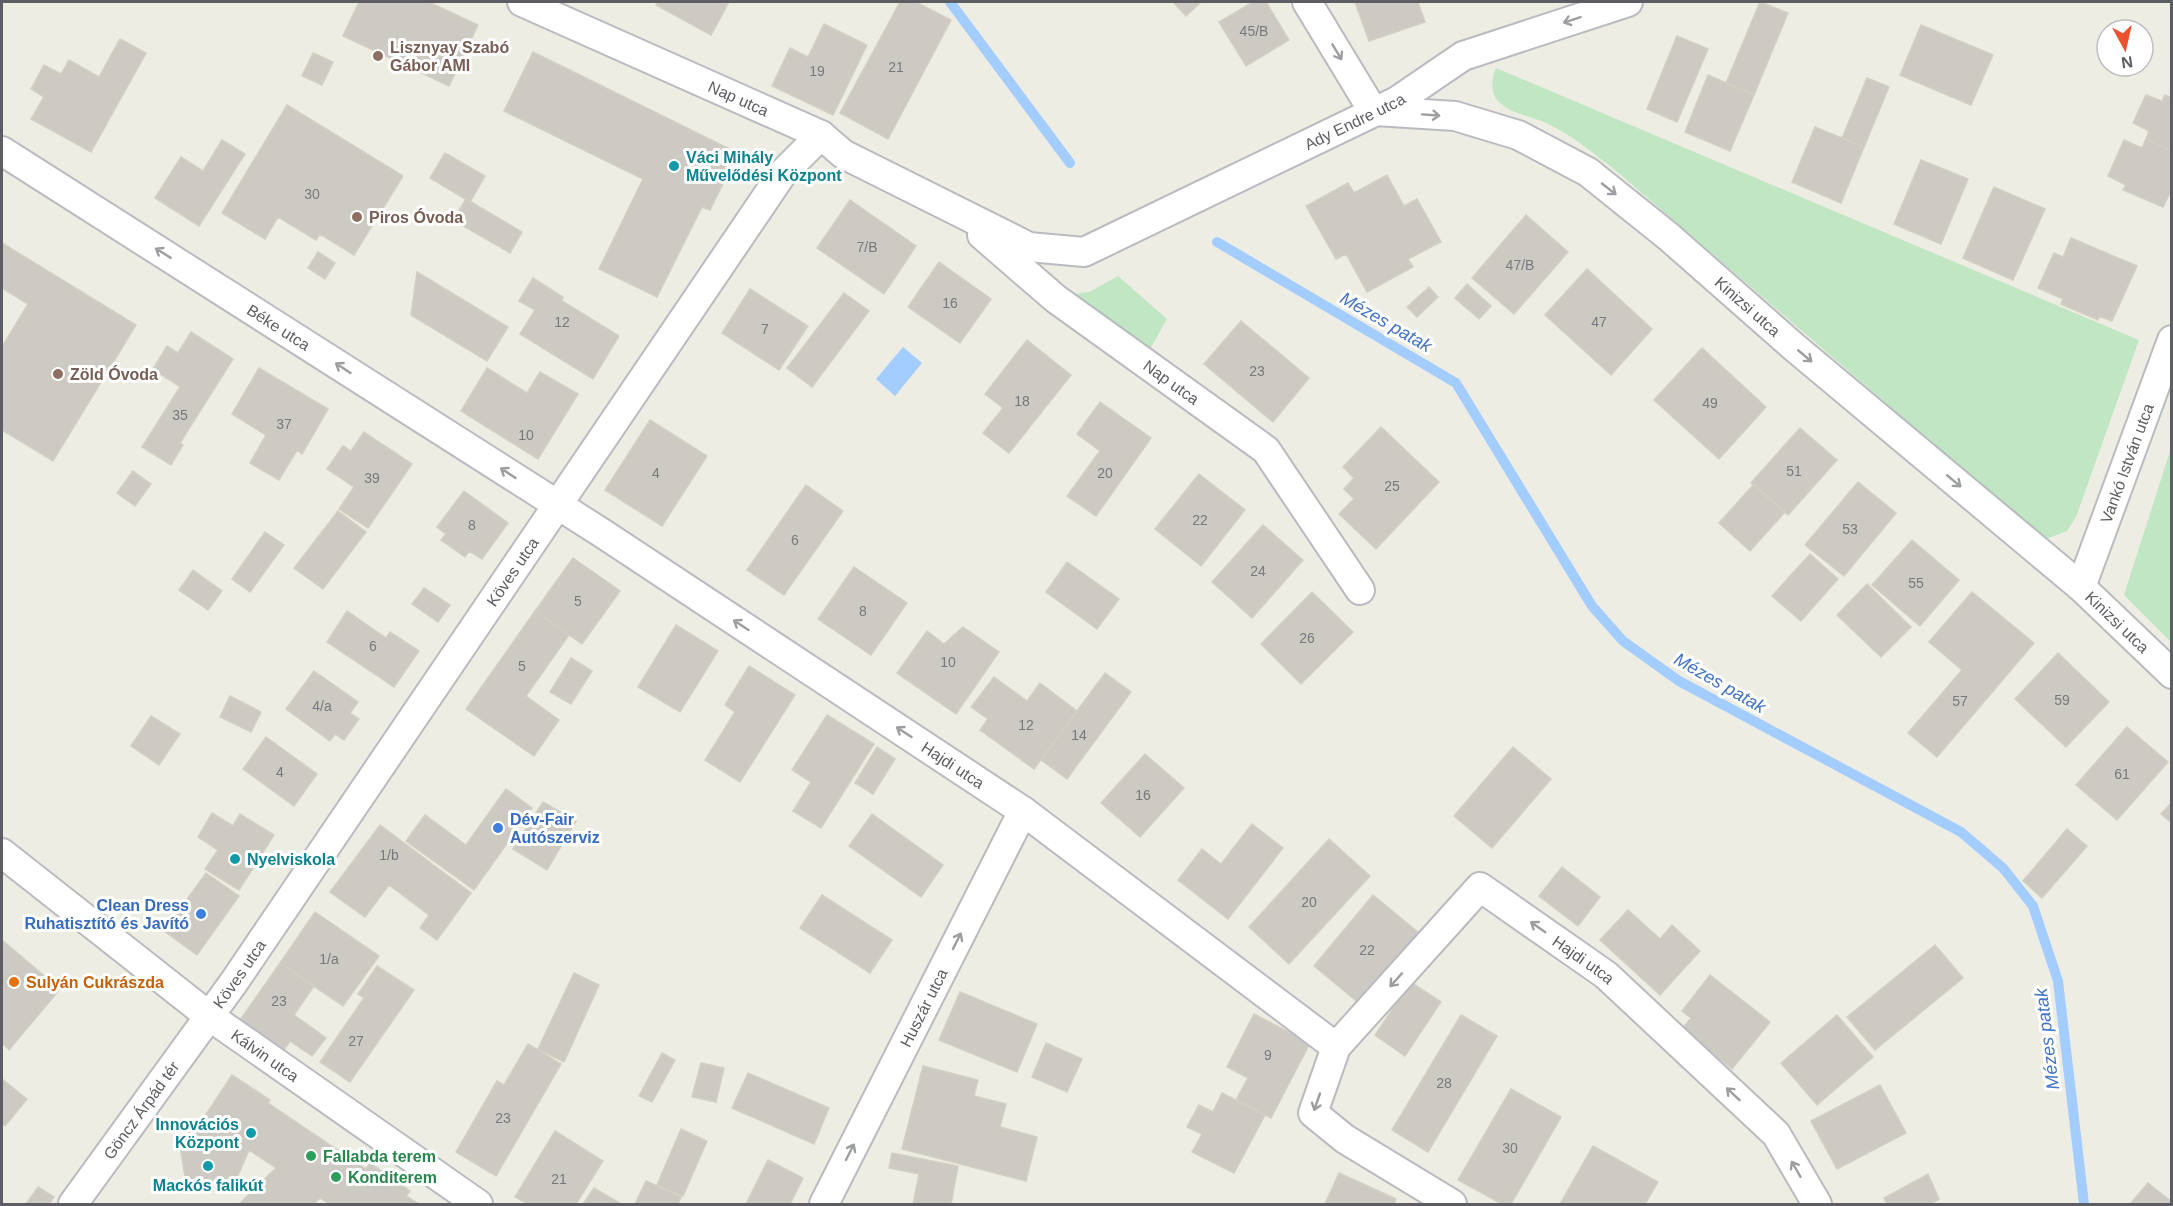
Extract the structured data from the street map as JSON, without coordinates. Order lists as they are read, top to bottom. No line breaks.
{"streets":{"street":["Nap utca","Ady Endre utca","Kinizsi utca","Béke utca","Vankó István utca","Köves utca","Hajdi utca","Huszár utca","Kálvin utca","Göncz Árpád tér"]},"crossings":[["Nap utca","Ady Endre utca"],["Nap utca","Köves utca"],["Ady Endre utca","Kinizsi utca"],["Kinizsi utca","Vankó István utca"],["Béke utca","Köves utca"],["Béke utca","Hajdi utca"],["Köves utca","Hajdi utca"],["Köves utca","Kálvin utca"],["Köves utca","Göncz Árpád tér"],["Hajdi utca","Huszár utca"],["Kálvin utca","Göncz Árpád tér"]],"one_way":["Ady Endre utca","Kinizsi utca","Béke utca","Huszár utca"],"water":["Mézes patak"],"places":["Lisznyay Szabó Gábor AMI","Váci Mihály Művelődési Központ","Piros Óvoda","Zöld Óvoda","Dév-Fair Autószerviz","Nyelviskola","Clean Dress Ruhatisztító és Javító","Sulyán Cukrászda","Innovációs Központ","Fallabda terem","Mackós falikút","Konditerem"],"house_numbers":["45/B","21","19","30","7/B","47/B","16","12","47","7","23","18","49","35","37","10","51","4","20","39","25","22","8","53","6","24","55","5","8","26","6","10","5","59","57","4/a","12","14","4","61","16","1/b","20","22","1/a","23","27","9","28","23","30","21"],"north":"bottom"}
